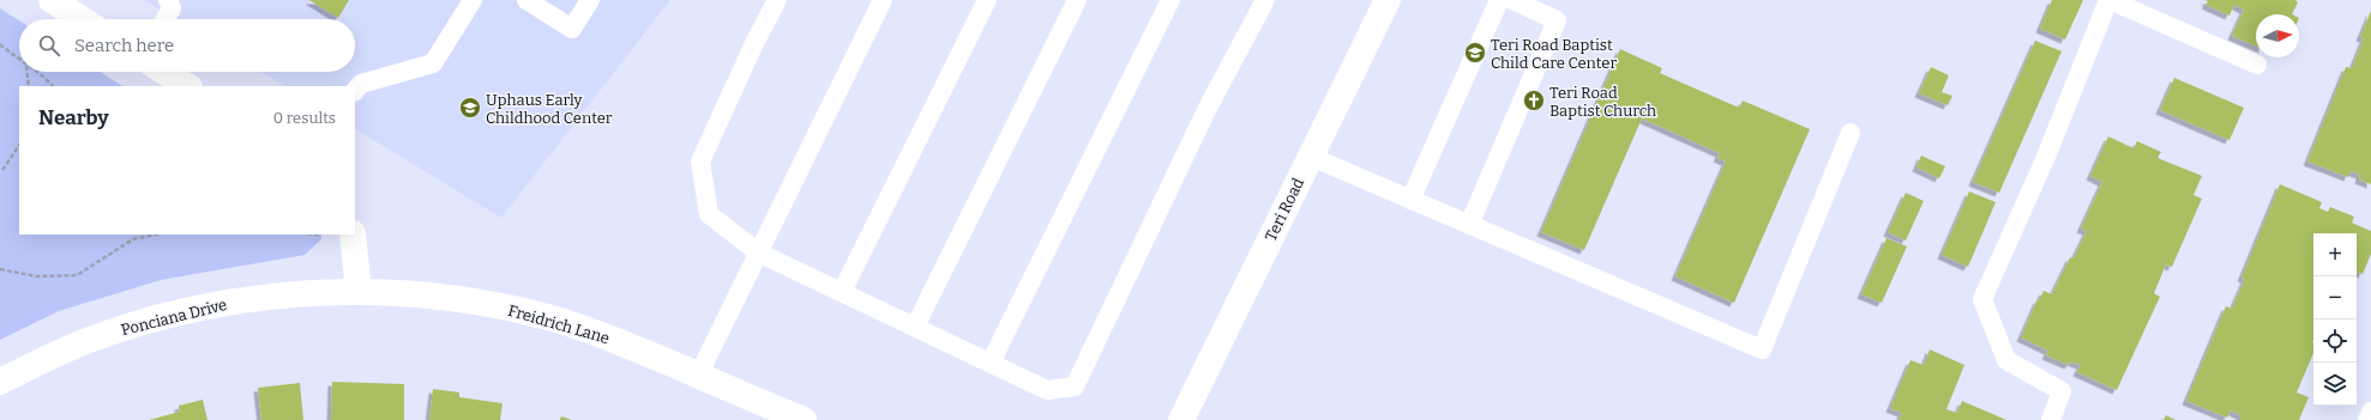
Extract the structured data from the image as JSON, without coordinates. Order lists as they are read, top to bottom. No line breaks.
{"streets":{"street":["Teri Road","Ponciana Drive","Freidrich Lane"]},"crossings":[["Ponciana Drive","Freidrich Lane"]],"places":{"school or university":["Teri Road Baptist Child Care Center","Uphaus Early Childhood Center"],"church":["Teri Road Baptist Church"]},"north":"right","page":{"search":"Search here","heading":["Nearby","0 results"],"map_buttons":["+","−"]}}
